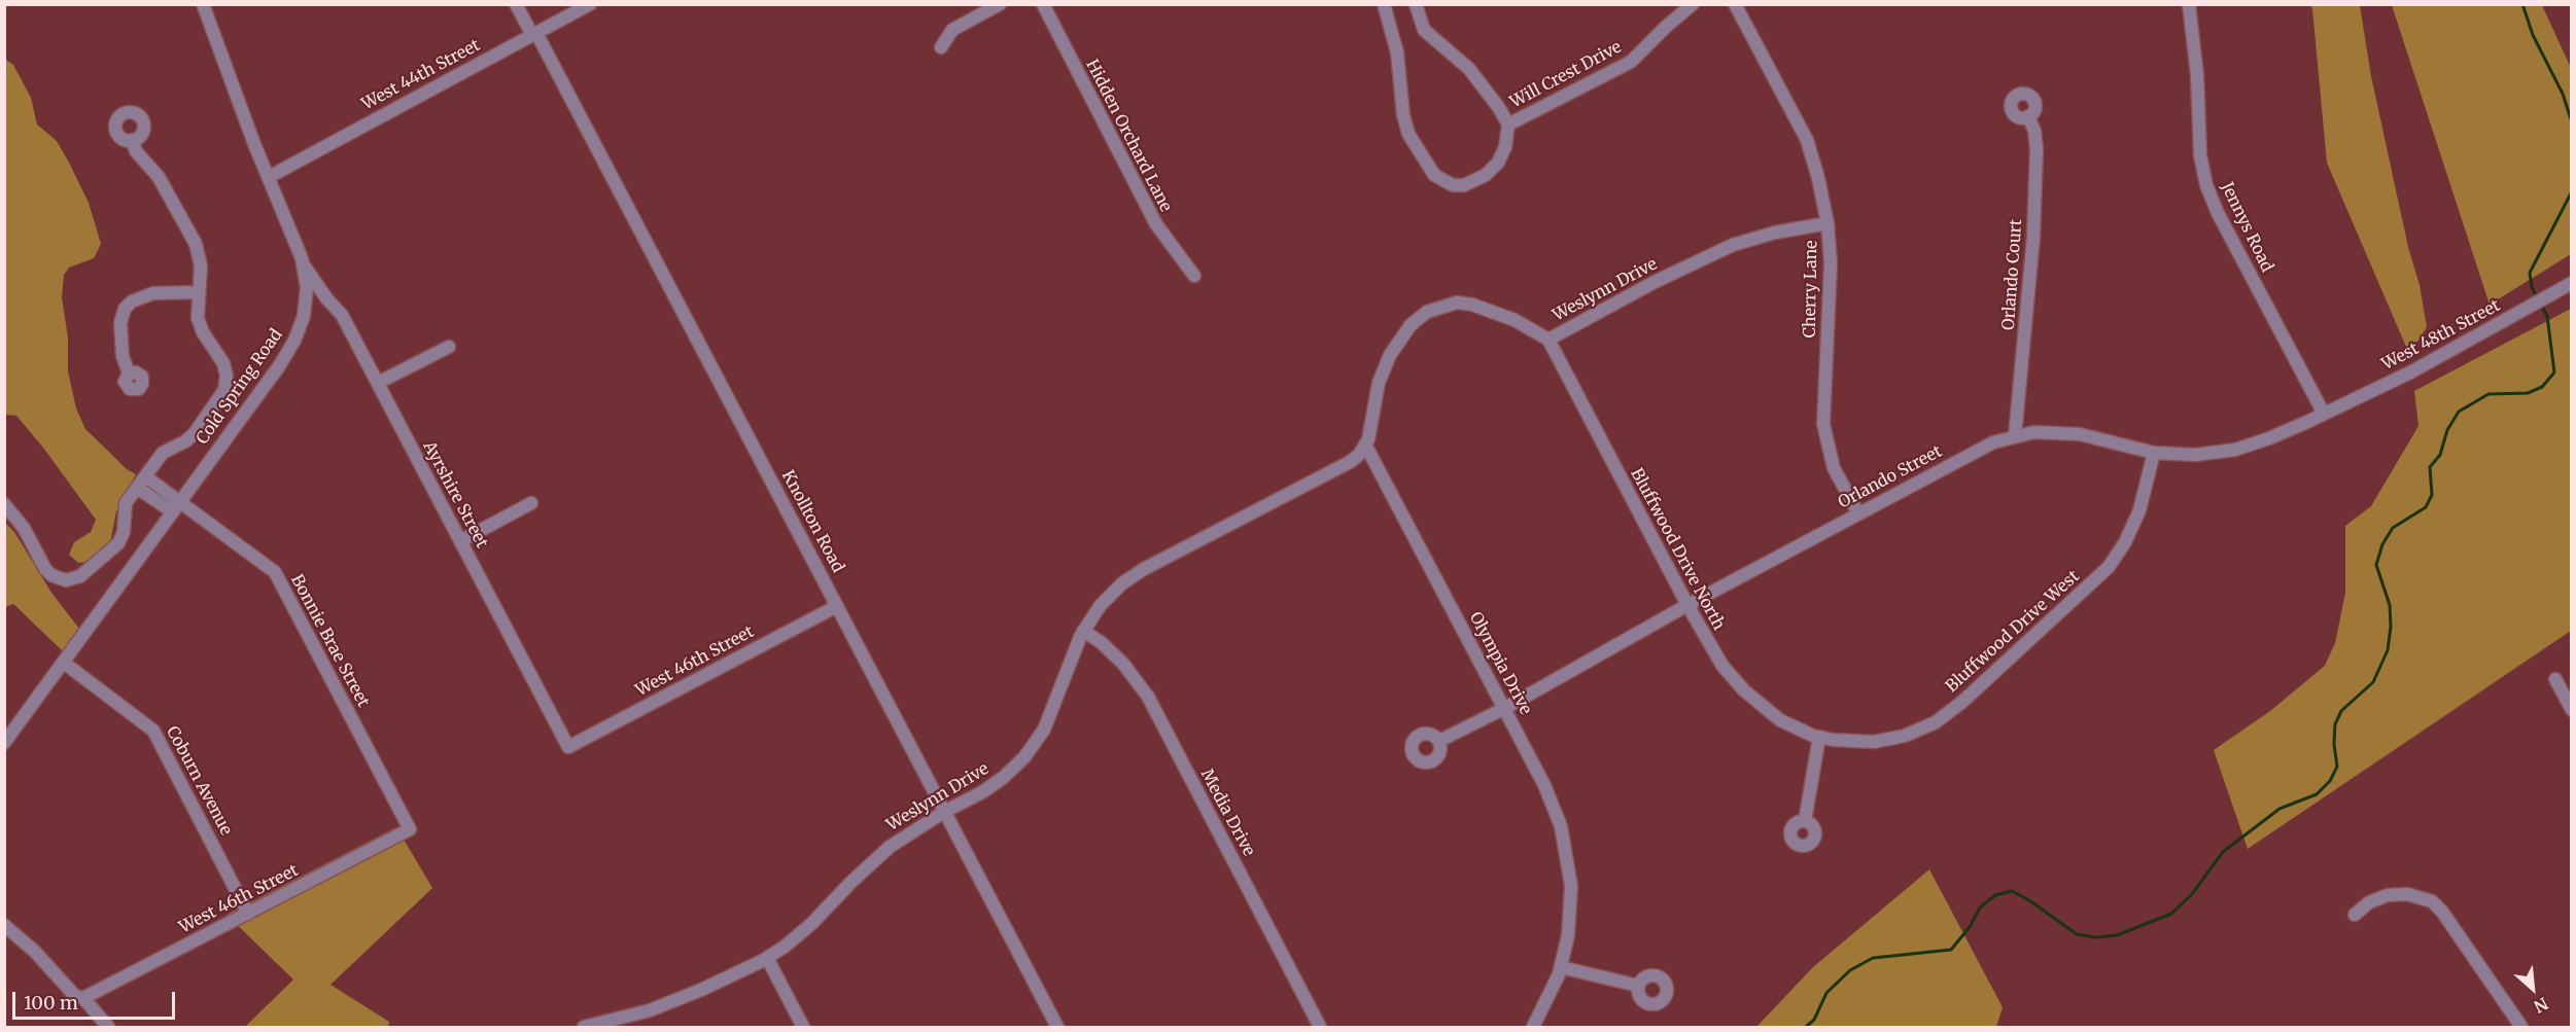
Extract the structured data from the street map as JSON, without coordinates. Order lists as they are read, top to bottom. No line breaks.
{"streets":{"street":["West 44th Street","Will Crest Drive","Hidden Orchard Lane","Jennys Road","Orlando Court","Cherry Lane","Weslynn Drive","West 48th Street","Cold Spring Road","Orlando Street","Ayrshire Street","Knollton Road","Bluffwood Drive North","Bluffwood Drive West","Bonnie Brae Street","West 46th Street","Olympia Drive","Coburn Avenue","Media Drive"]},"crossings":[["West 44th Street","Cold Spring Road"],["West 44th Street","Knollton Road"],["Jennys Road","West 48th Street"],["Jennys Road","Orlando Street"],["Orlando Court","Orlando Street"],["Cherry Lane","Weslynn Drive"],["Cherry Lane","Orlando Street"],["Weslynn Drive","Knollton Road"],["Weslynn Drive","Bluffwood Drive North"],["Weslynn Drive","Olympia Drive"],["Weslynn Drive","Media Drive"],["West 48th Street","Orlando Street"],["Cold Spring Road","Ayrshire Street"],["Cold Spring Road","Bonnie Brae Street"],["Cold Spring Road","Coburn Avenue"],["Orlando Street","Bluffwood Drive North"],["Orlando Street","Bluffwood Drive West"],["Orlando Street","Olympia Drive"],["Ayrshire Street","West 46th Street"],["Knollton Road","West 46th Street"],["Bluffwood Drive North","Bluffwood Drive West"],["Bonnie Brae Street","West 46th Street"],["West 46th Street","Coburn Avenue"]],"scale_bar":"100 m","north":"bottom right"}
